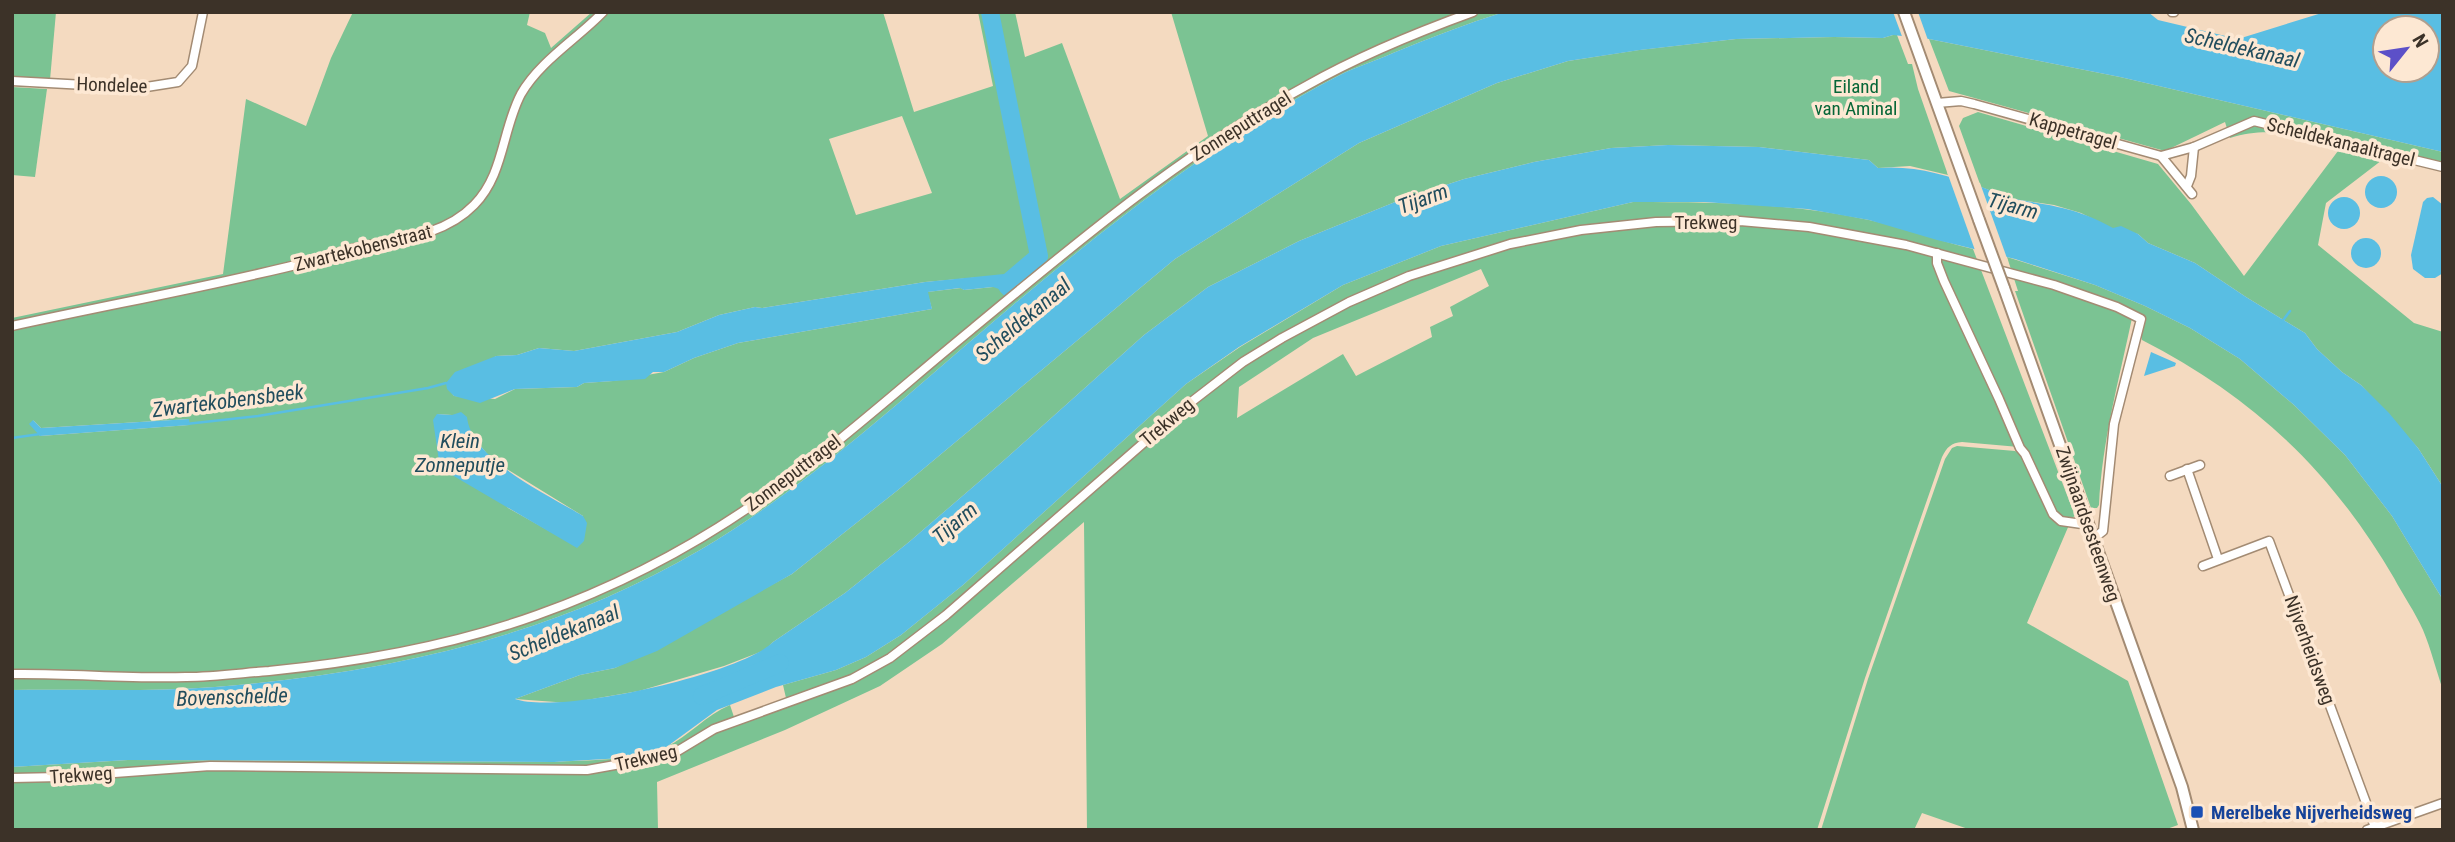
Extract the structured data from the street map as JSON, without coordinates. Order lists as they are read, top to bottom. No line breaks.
{"streets":{"main road":["Zwijnaardsesteenweg"],"street":["Hondelee","Zonneputtragel","Kappetragel","Scheldekanaaltragel","Trekweg","Zwartekobenstraat","Nijverheidsweg"]},"crossings":[["Kappetragel","Scheldekanaaltragel"],["Kappetragel","Zwijnaardsesteenweg"],["Trekweg","Zwijnaardsesteenweg"]],"water":["Scheldekanaal","Tijarm","Zwartekobensbeek","Klein Zonneputje","Bovenschelde"],"parks":["Eiland van Aminal"],"places":{"transit":["Merelbeke Nijverheidsweg"]},"north":"top right"}
